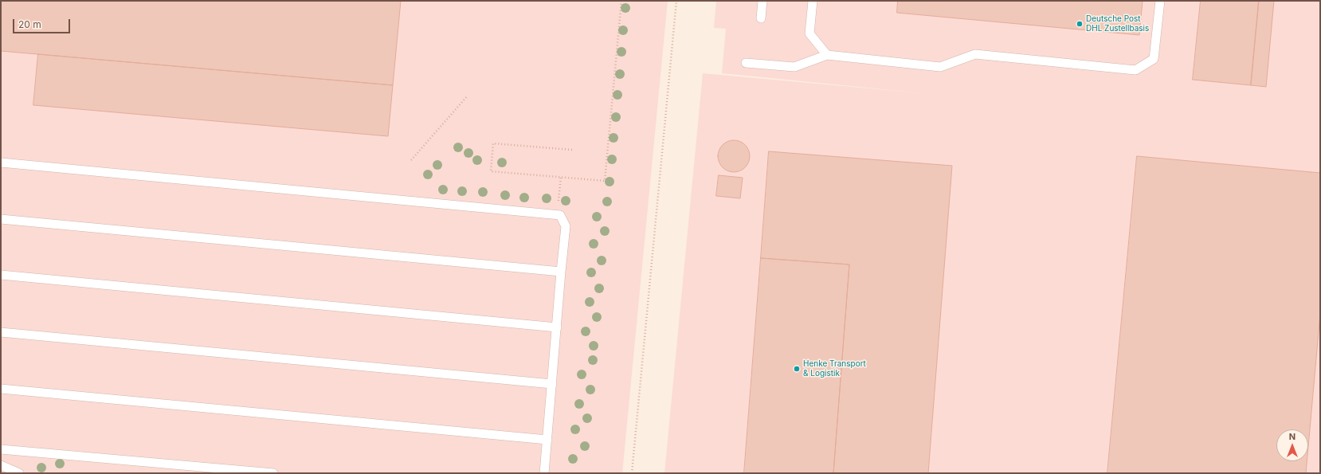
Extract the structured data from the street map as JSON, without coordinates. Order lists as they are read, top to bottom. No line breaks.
{"places":["Deutsche Post DHL Zustellbasis","Henke Transport & Logistik"],"scale_bar":"20 m","north":"top"}
